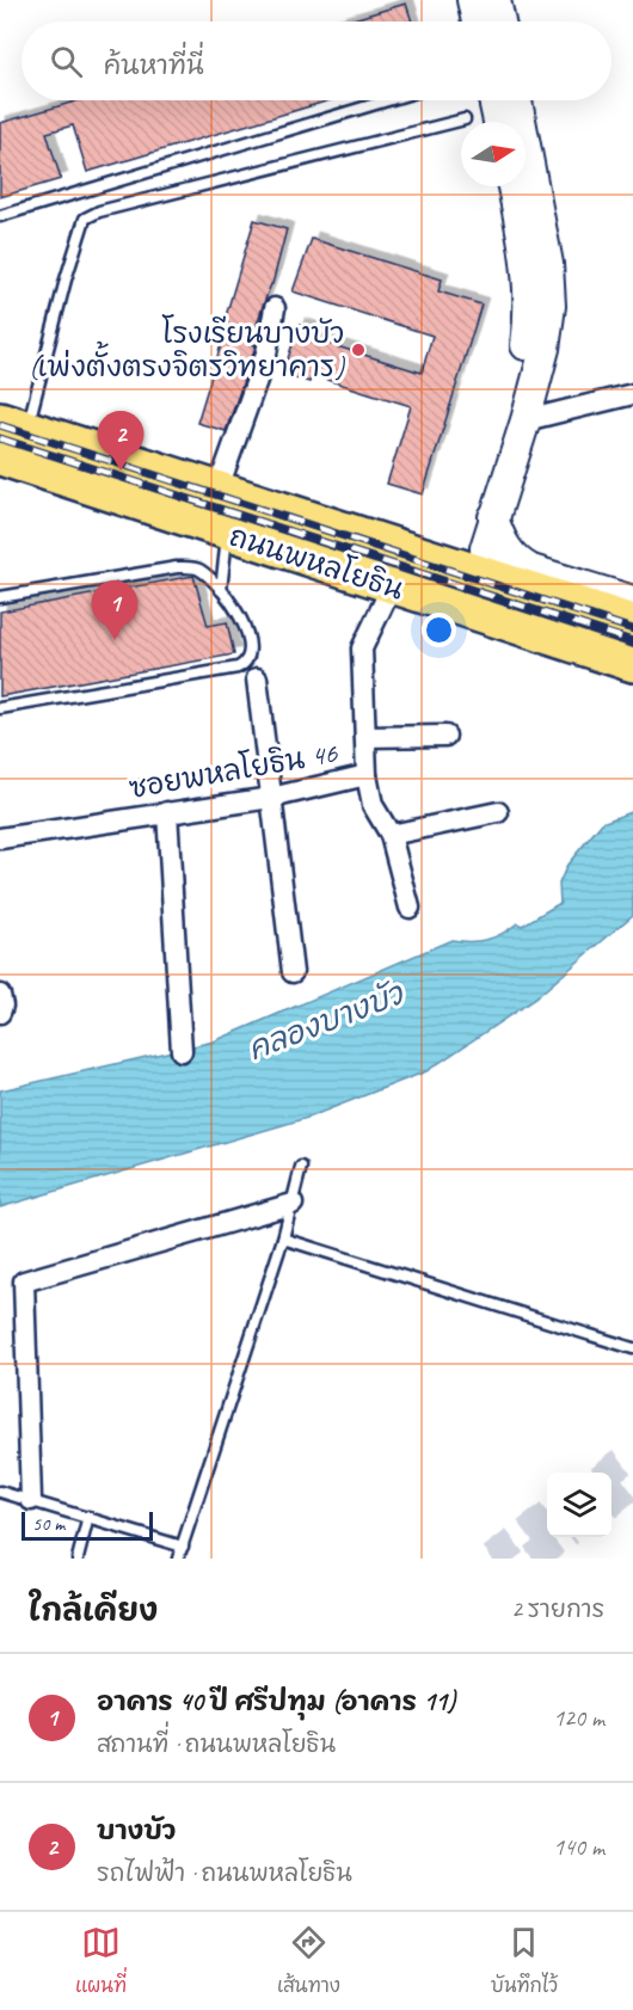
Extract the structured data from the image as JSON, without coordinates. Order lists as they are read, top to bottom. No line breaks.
{"streets":{"main road":["ถนนพหลโยธิน"],"street":["ซอยพหลโยธิน 46"]},"crossings":[["ถนนพหลโยธิน","ซอยพหลโยธิน 46"]],"water":["คลองบางบัว"],"places":["โรงเรียนบางบัว (เพ่งตั้งตรงจิตรวิทยาคาร)"],"scale_bar":"50 m","north":"right","page":{"search":"ค้นหาที่นี่","pins":["2","1"],"scale":"50 m","heading":["ใกล้เคียง","2 รายการ"],"list":[{"mark":"1","name":"อาคาร 40 ปี ศรีปทุม (อาคาร 11)","note":"สถานที่ · ถนนพหลโยธิน","value":"120 m"},{"mark":"2","name":"บางบัว","note":"รถไฟฟ้า · ถนนพหลโยธิน","value":"140 m"}],"nav":["แผนที่","เส้นทาง","บันทึกไว้"]}}
